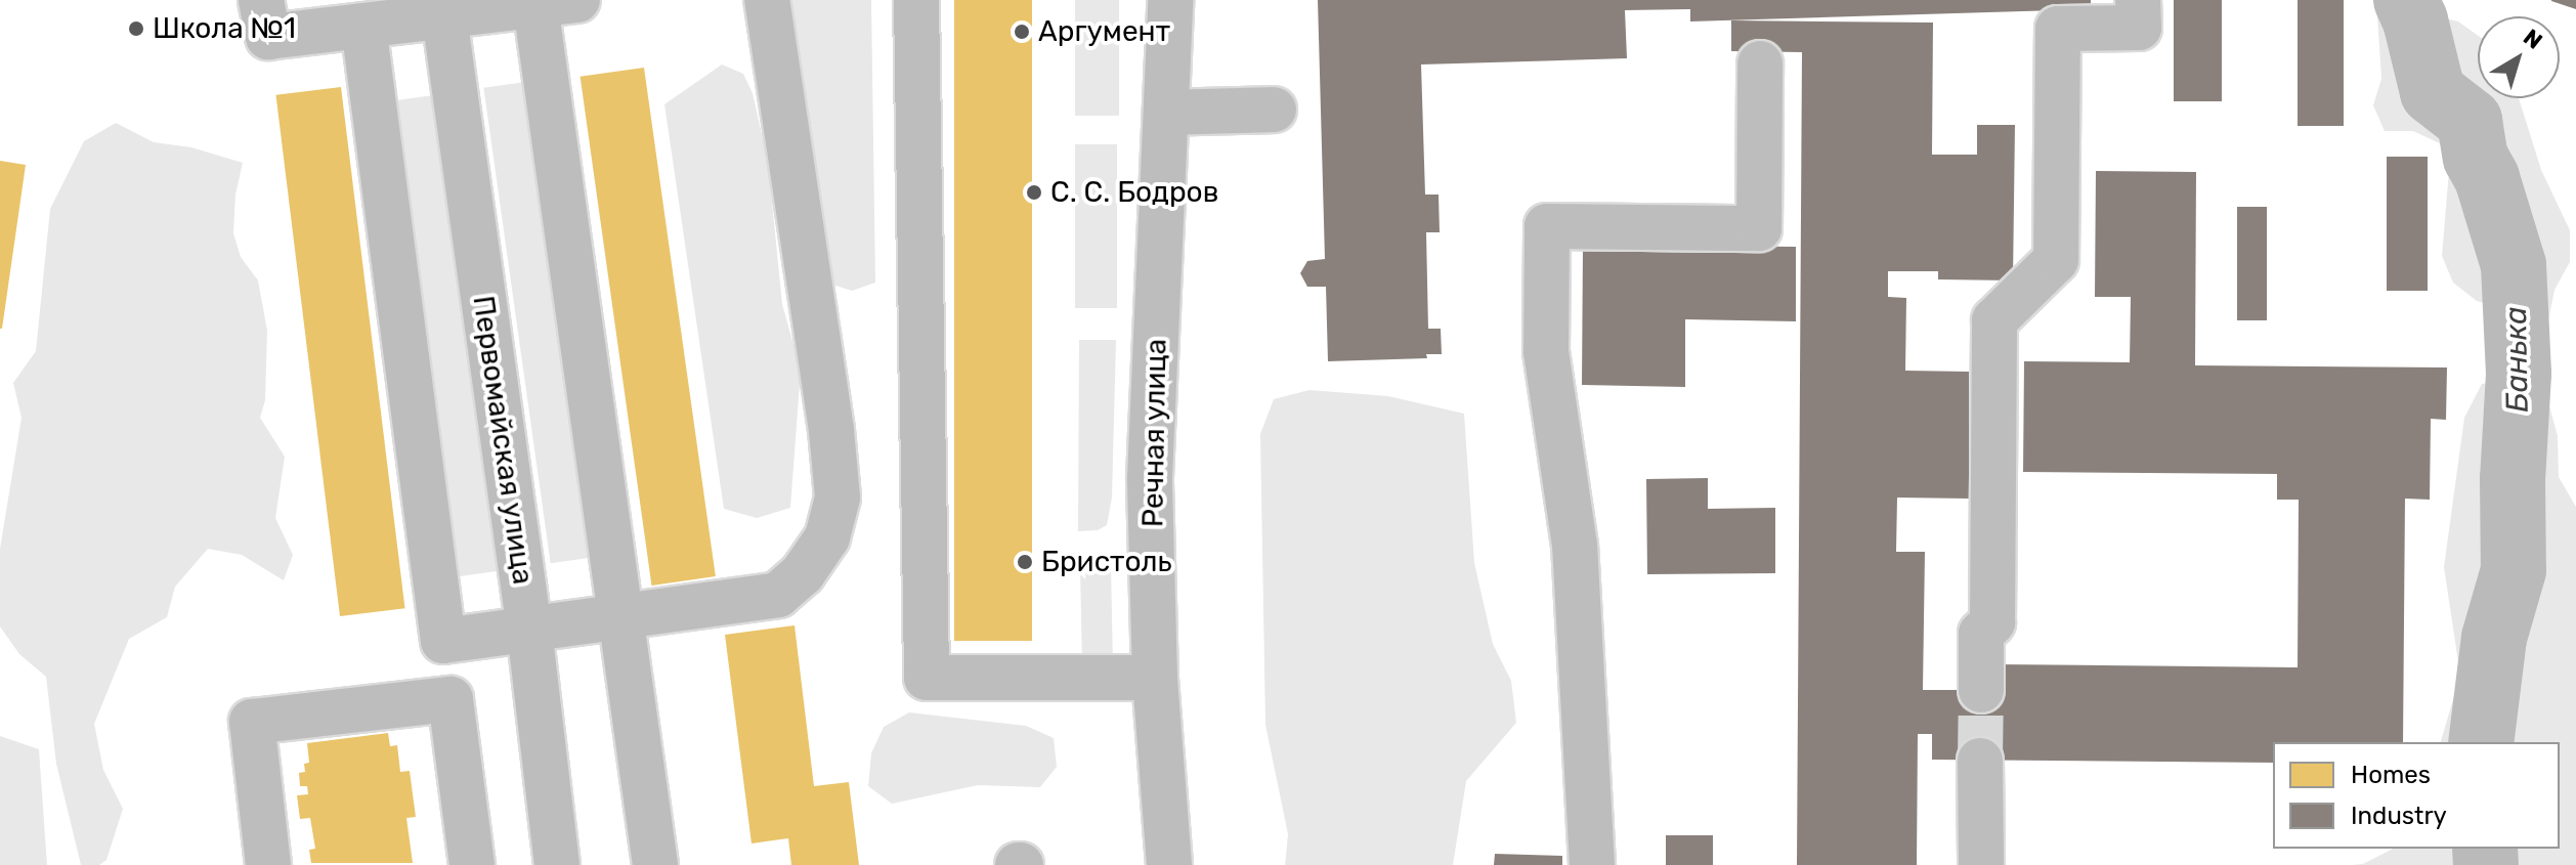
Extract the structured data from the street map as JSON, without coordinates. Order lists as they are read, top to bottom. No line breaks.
{"streets":{"main road":["Речная улица","Первомайская улица"]},"water":["Банька"],"places":["Школа №1","Аргумент","С. С. Бодров","Бристоль"],"legend":["Homes","Industry"],"north":"top right"}
